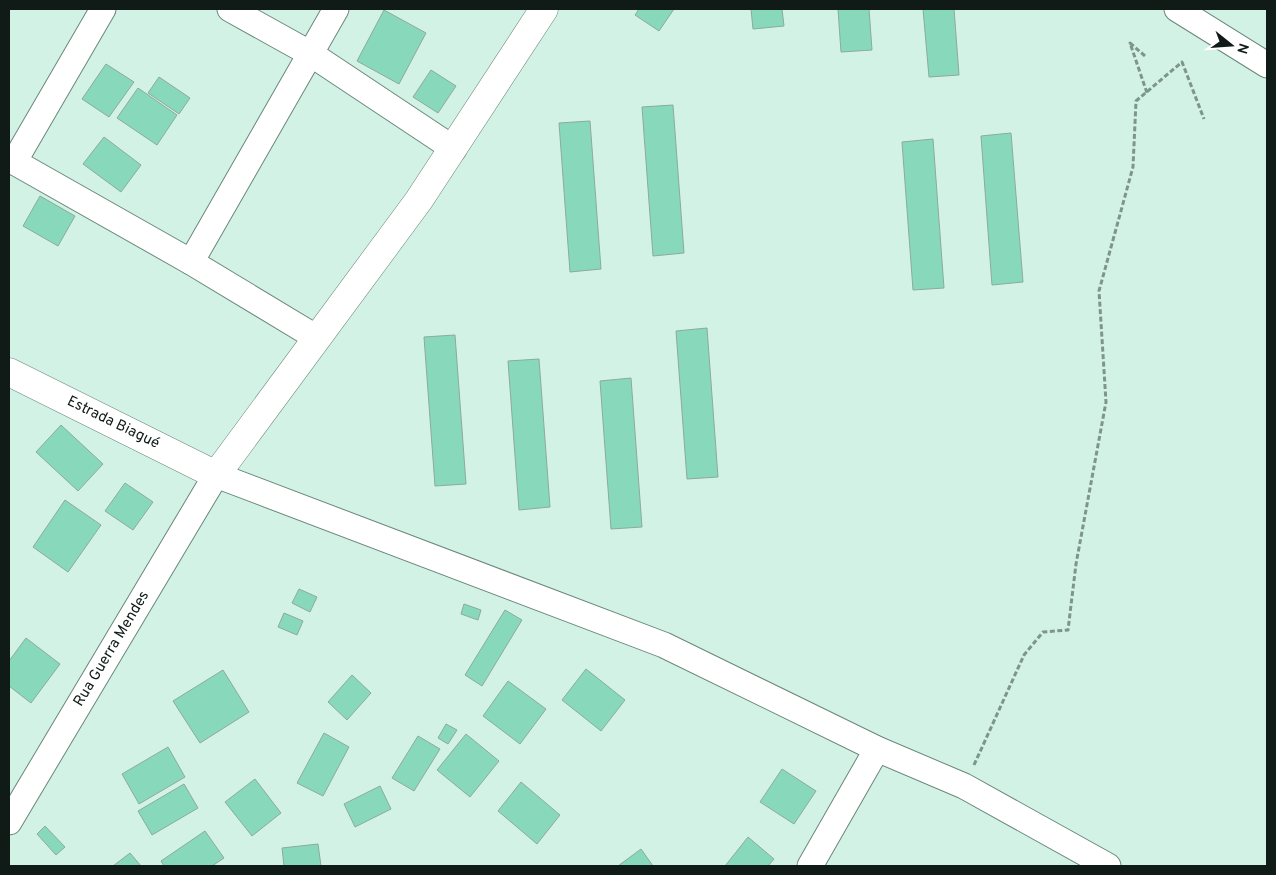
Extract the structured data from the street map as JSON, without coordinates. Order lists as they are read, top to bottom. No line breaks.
{"streets":{"main road":["Estrada Biagué"],"street":["Rua Guerra Mendes"]},"crossings":[["Estrada Biagué","Rua Guerra Mendes"]],"north":"right"}
